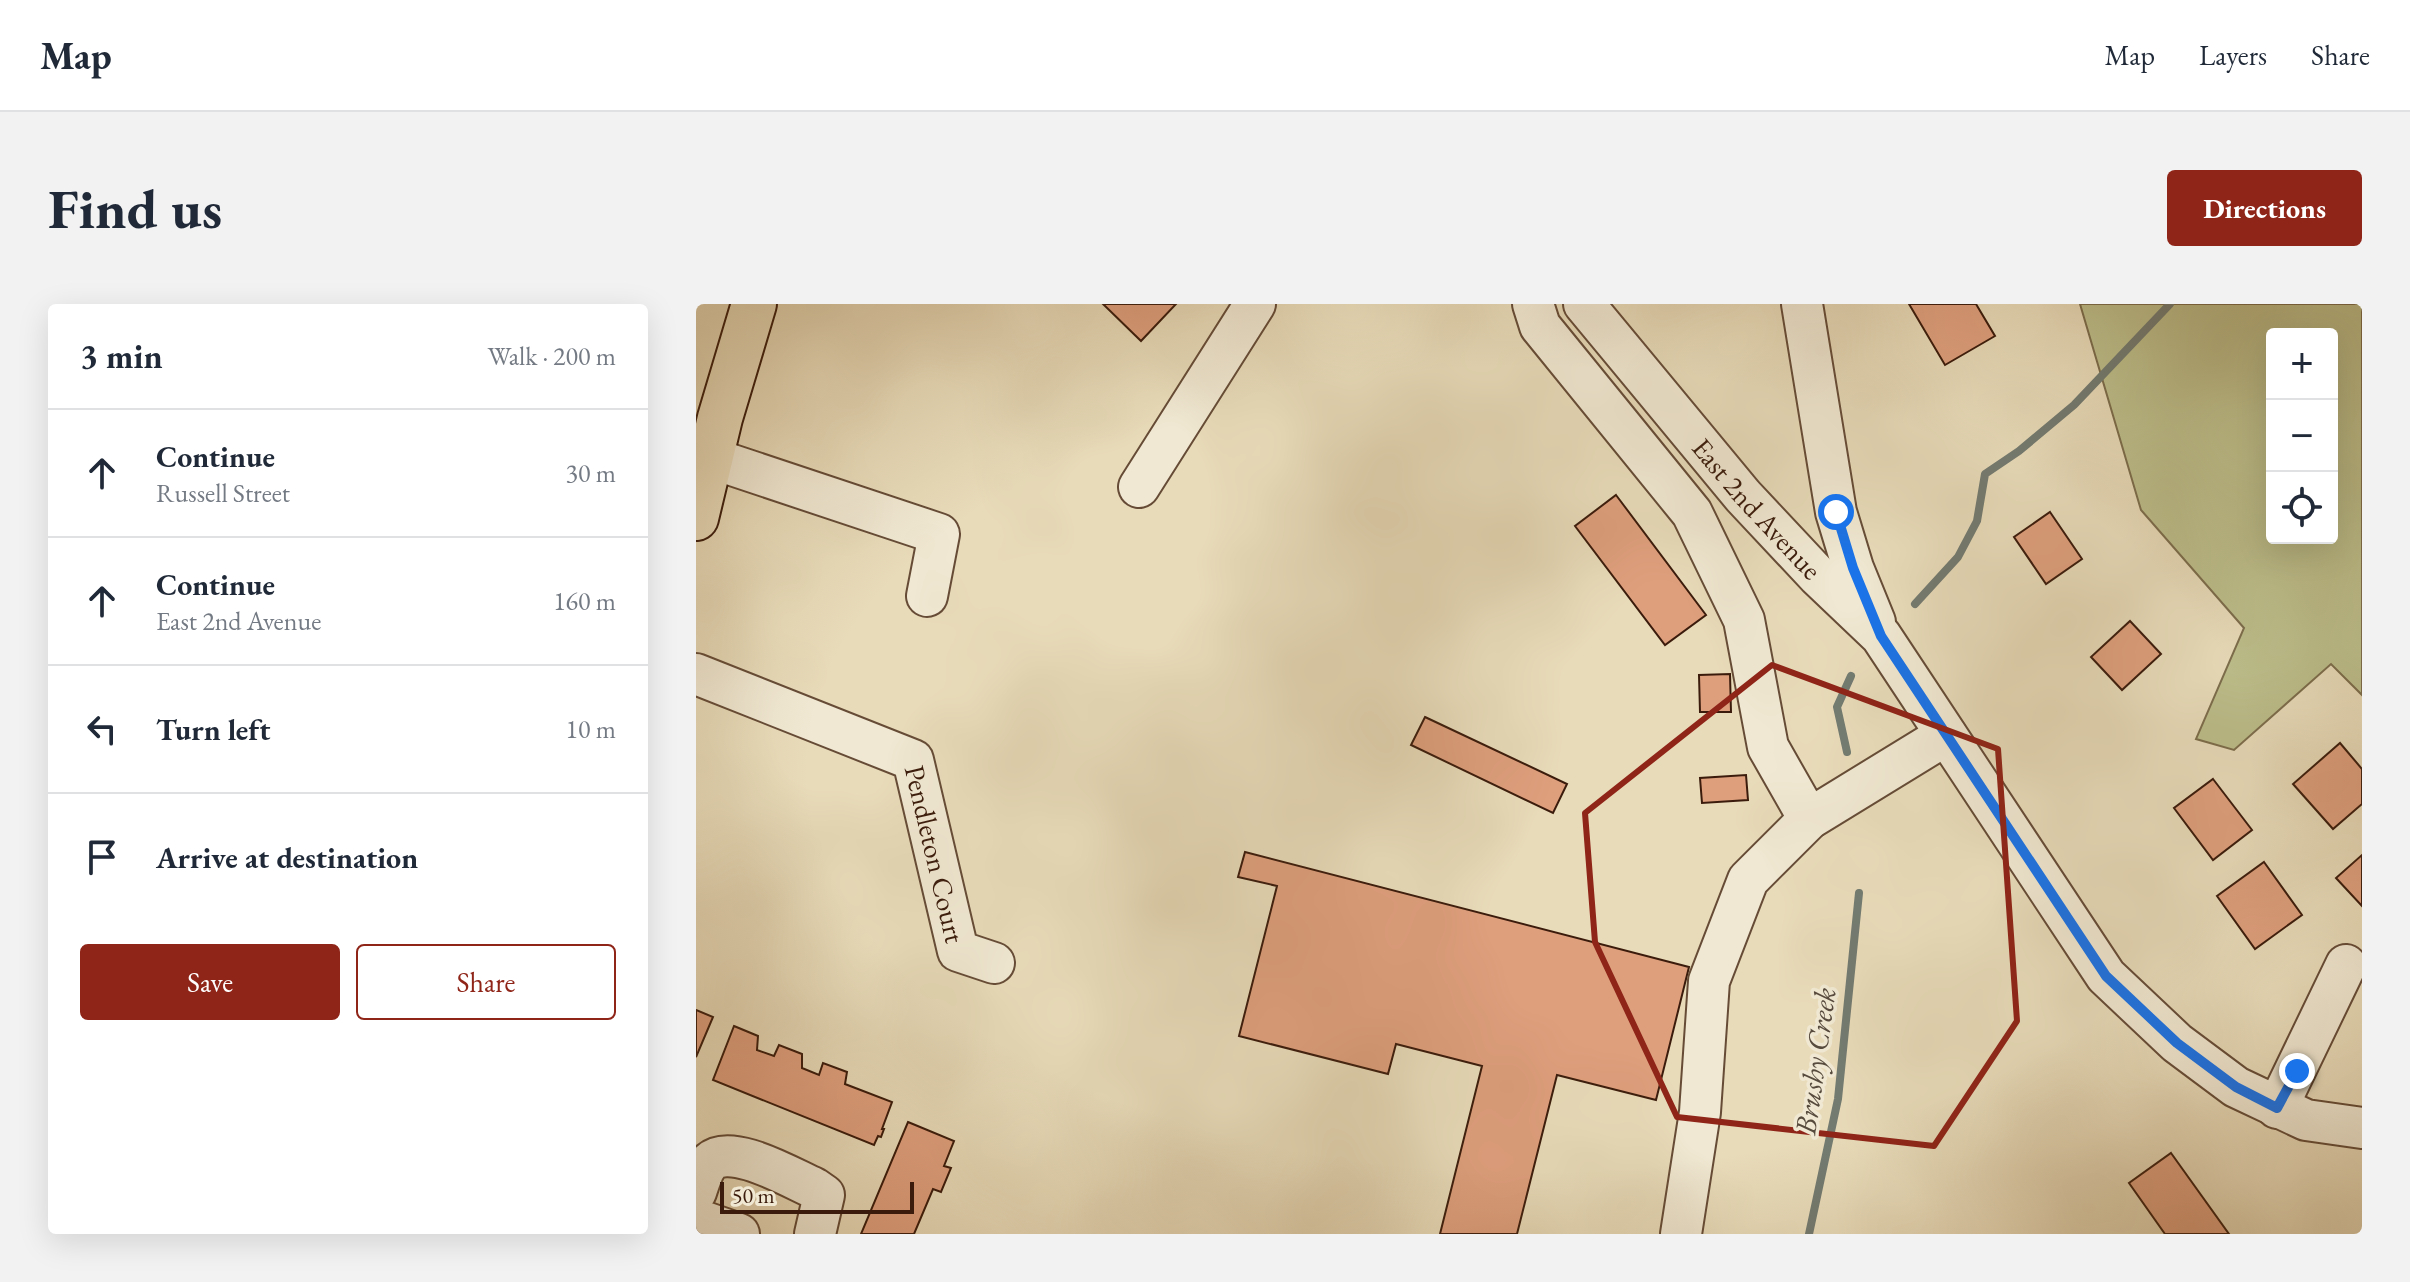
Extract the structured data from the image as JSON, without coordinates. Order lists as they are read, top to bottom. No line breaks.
{"streets":{"street":["East 2nd Avenue","Pendleton Court"]},"water":["Brushy Creek"],"scale_bar":"50 m","page":{"header":"Map","nav":["Map","Layers","Share"],"buttons":["Directions",["Save","Share"]],"title":"Find us","heading":["3 min","Walk · 200 m"],"map_buttons":["+","−"],"list":[["Continue","Russell Street","30 m"],["Continue","East 2nd Avenue","160 m"],["Turn left","10 m"],"Arrive at destination"],"scale":"50 m"}}
